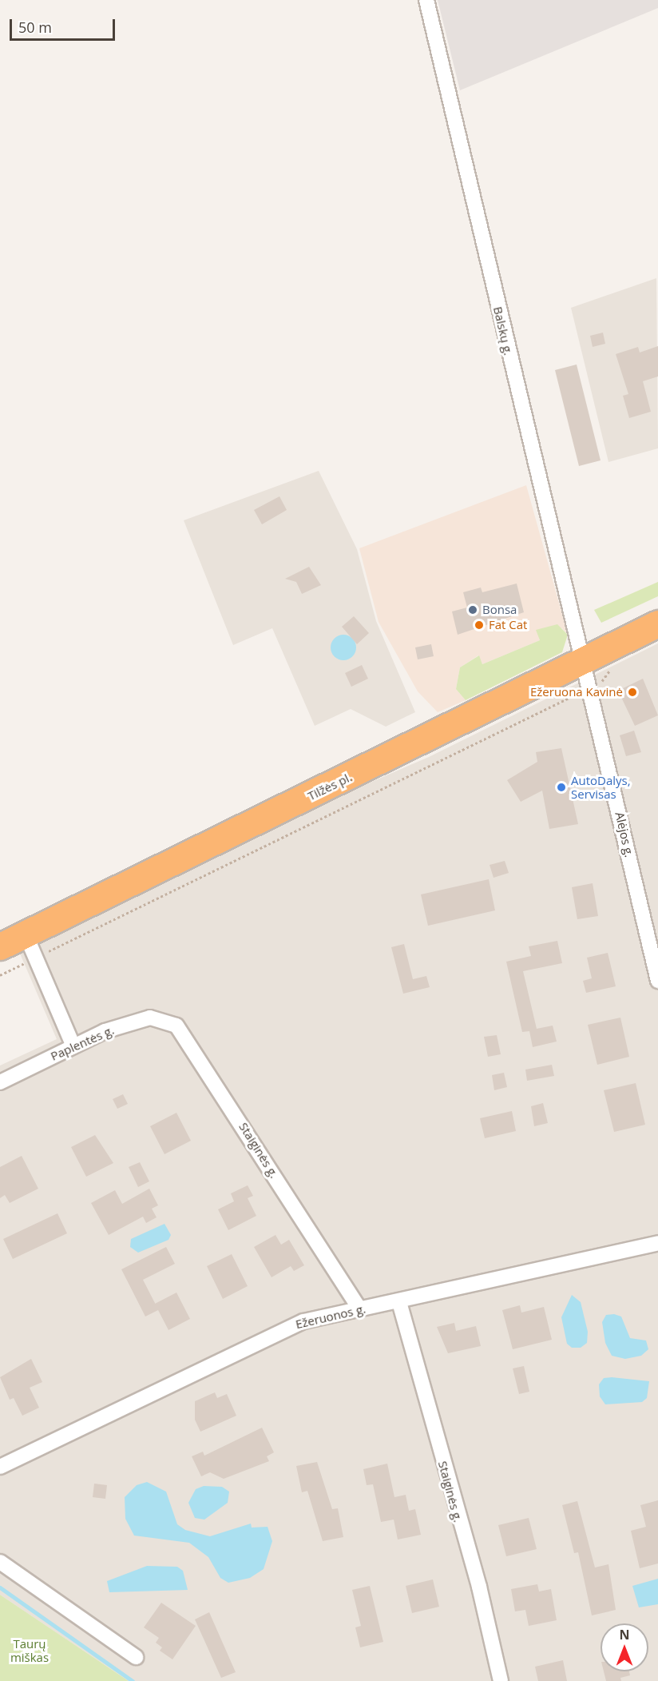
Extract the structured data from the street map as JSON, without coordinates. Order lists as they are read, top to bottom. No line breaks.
{"streets":{"highway":["Tilžės pl."],"street":["Balskų g.","Alėjos g.","Paplentės g.","Staiginės g.","Ežeruonos g."]},"crossings":[["Balskų g.","Tilžės pl."],["Balskų g.","Alėjos g."],["Tilžės pl.","Alėjos g."],["Paplentės g.","Staiginės g."],["Staiginės g.","Ežeruonos g."]],"parks":["Taurų miškas"],"places":["Bonsa","Fat Cat","Ežeruona Kavinė","AutoDalys, Servisas"],"scale_bar":"50 m","north":"top"}
